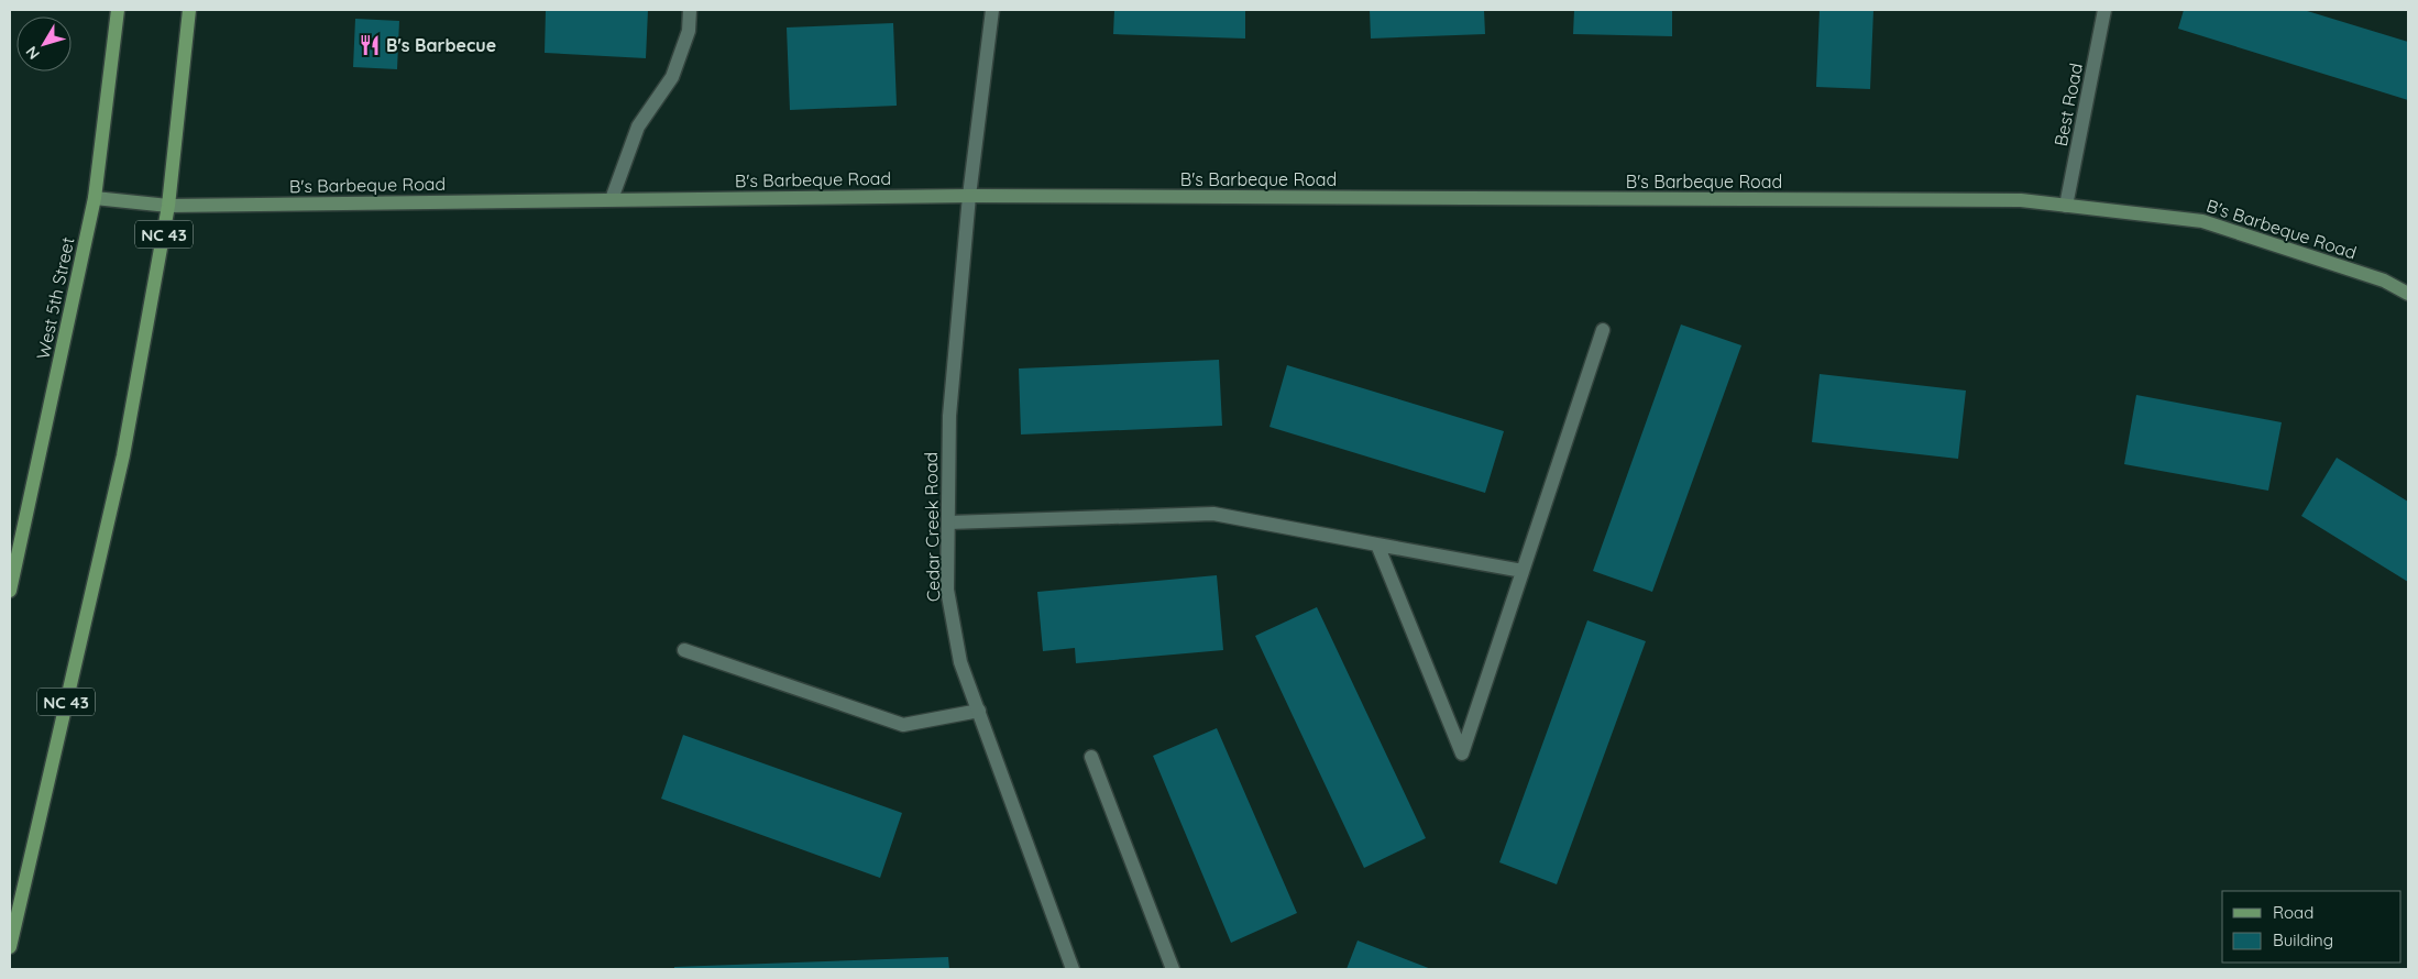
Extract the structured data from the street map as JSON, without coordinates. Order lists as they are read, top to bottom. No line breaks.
{"streets":{"main road":["NC 43","West 5th Street"],"street":["Best Road","B's Barbeque Road","Cedar Creek Road"]},"crossings":[["Best Road","B's Barbeque Road"],["B's Barbeque Road","NC 43"],["B's Barbeque Road","West 5th Street"],["B's Barbeque Road","Cedar Creek Road"]],"places":{"restaurant":["B's Barbecue"]},"legend":["Road","Building"],"north":"bottom left"}
